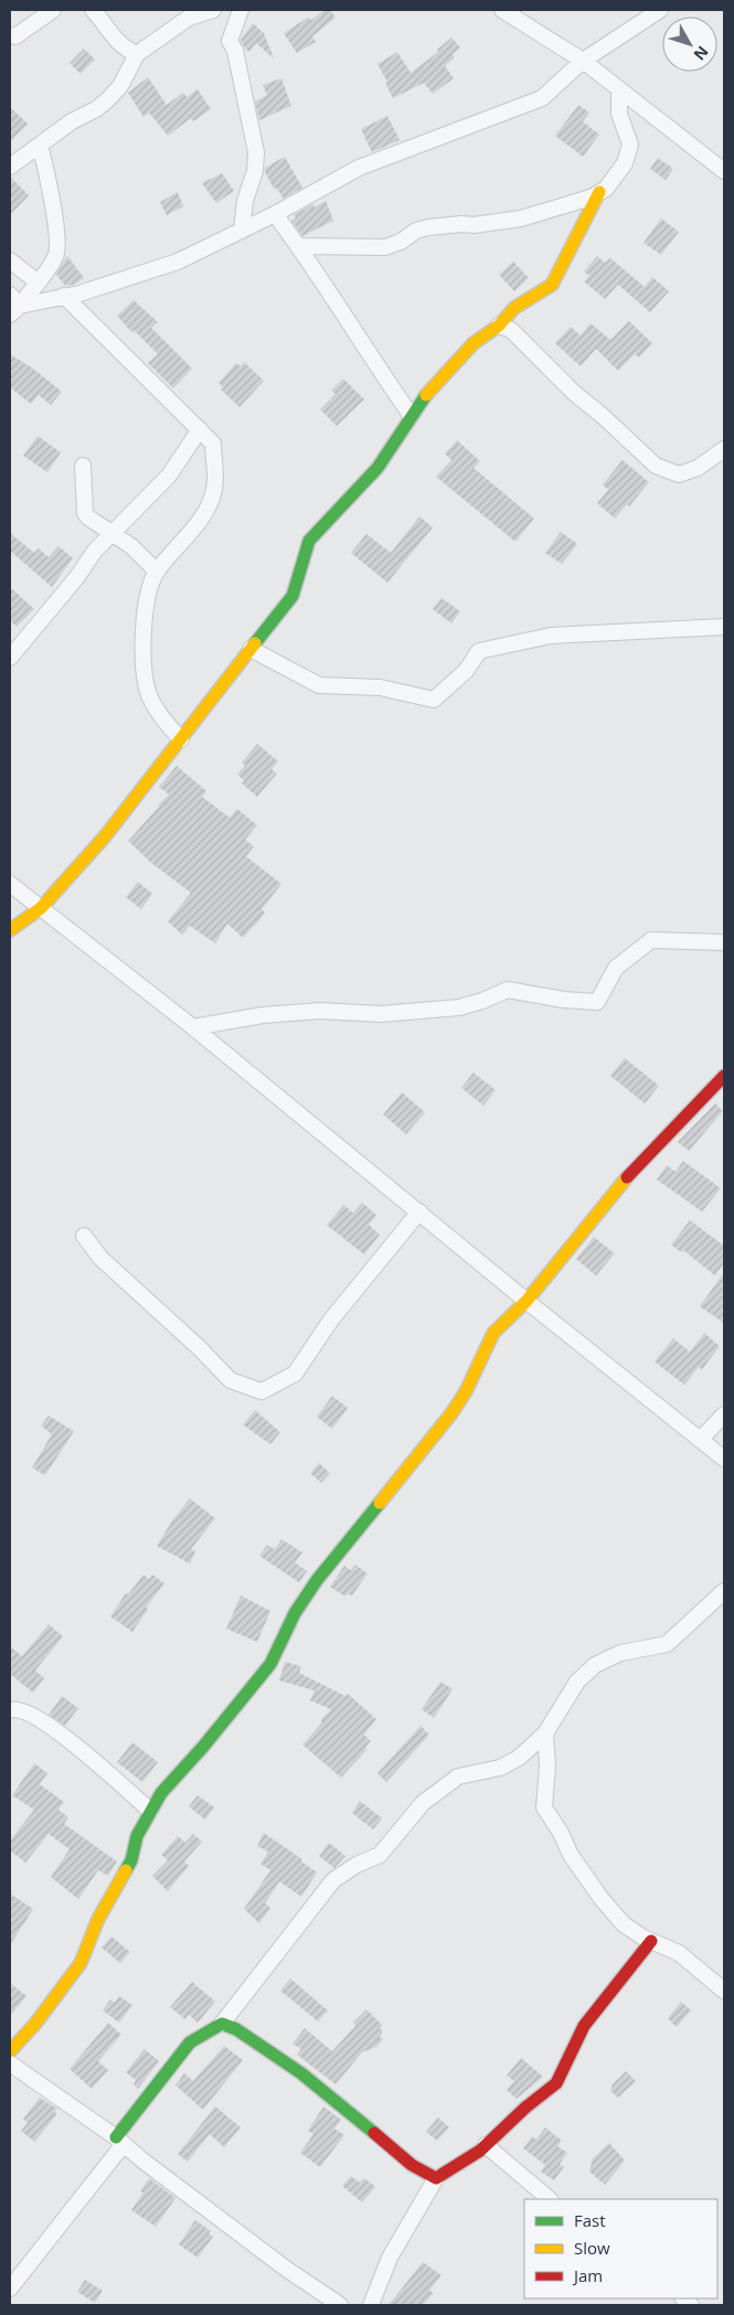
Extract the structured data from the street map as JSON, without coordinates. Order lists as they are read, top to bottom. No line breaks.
{"legend":["Fast","Slow","Jam"],"north":"bottom right"}
